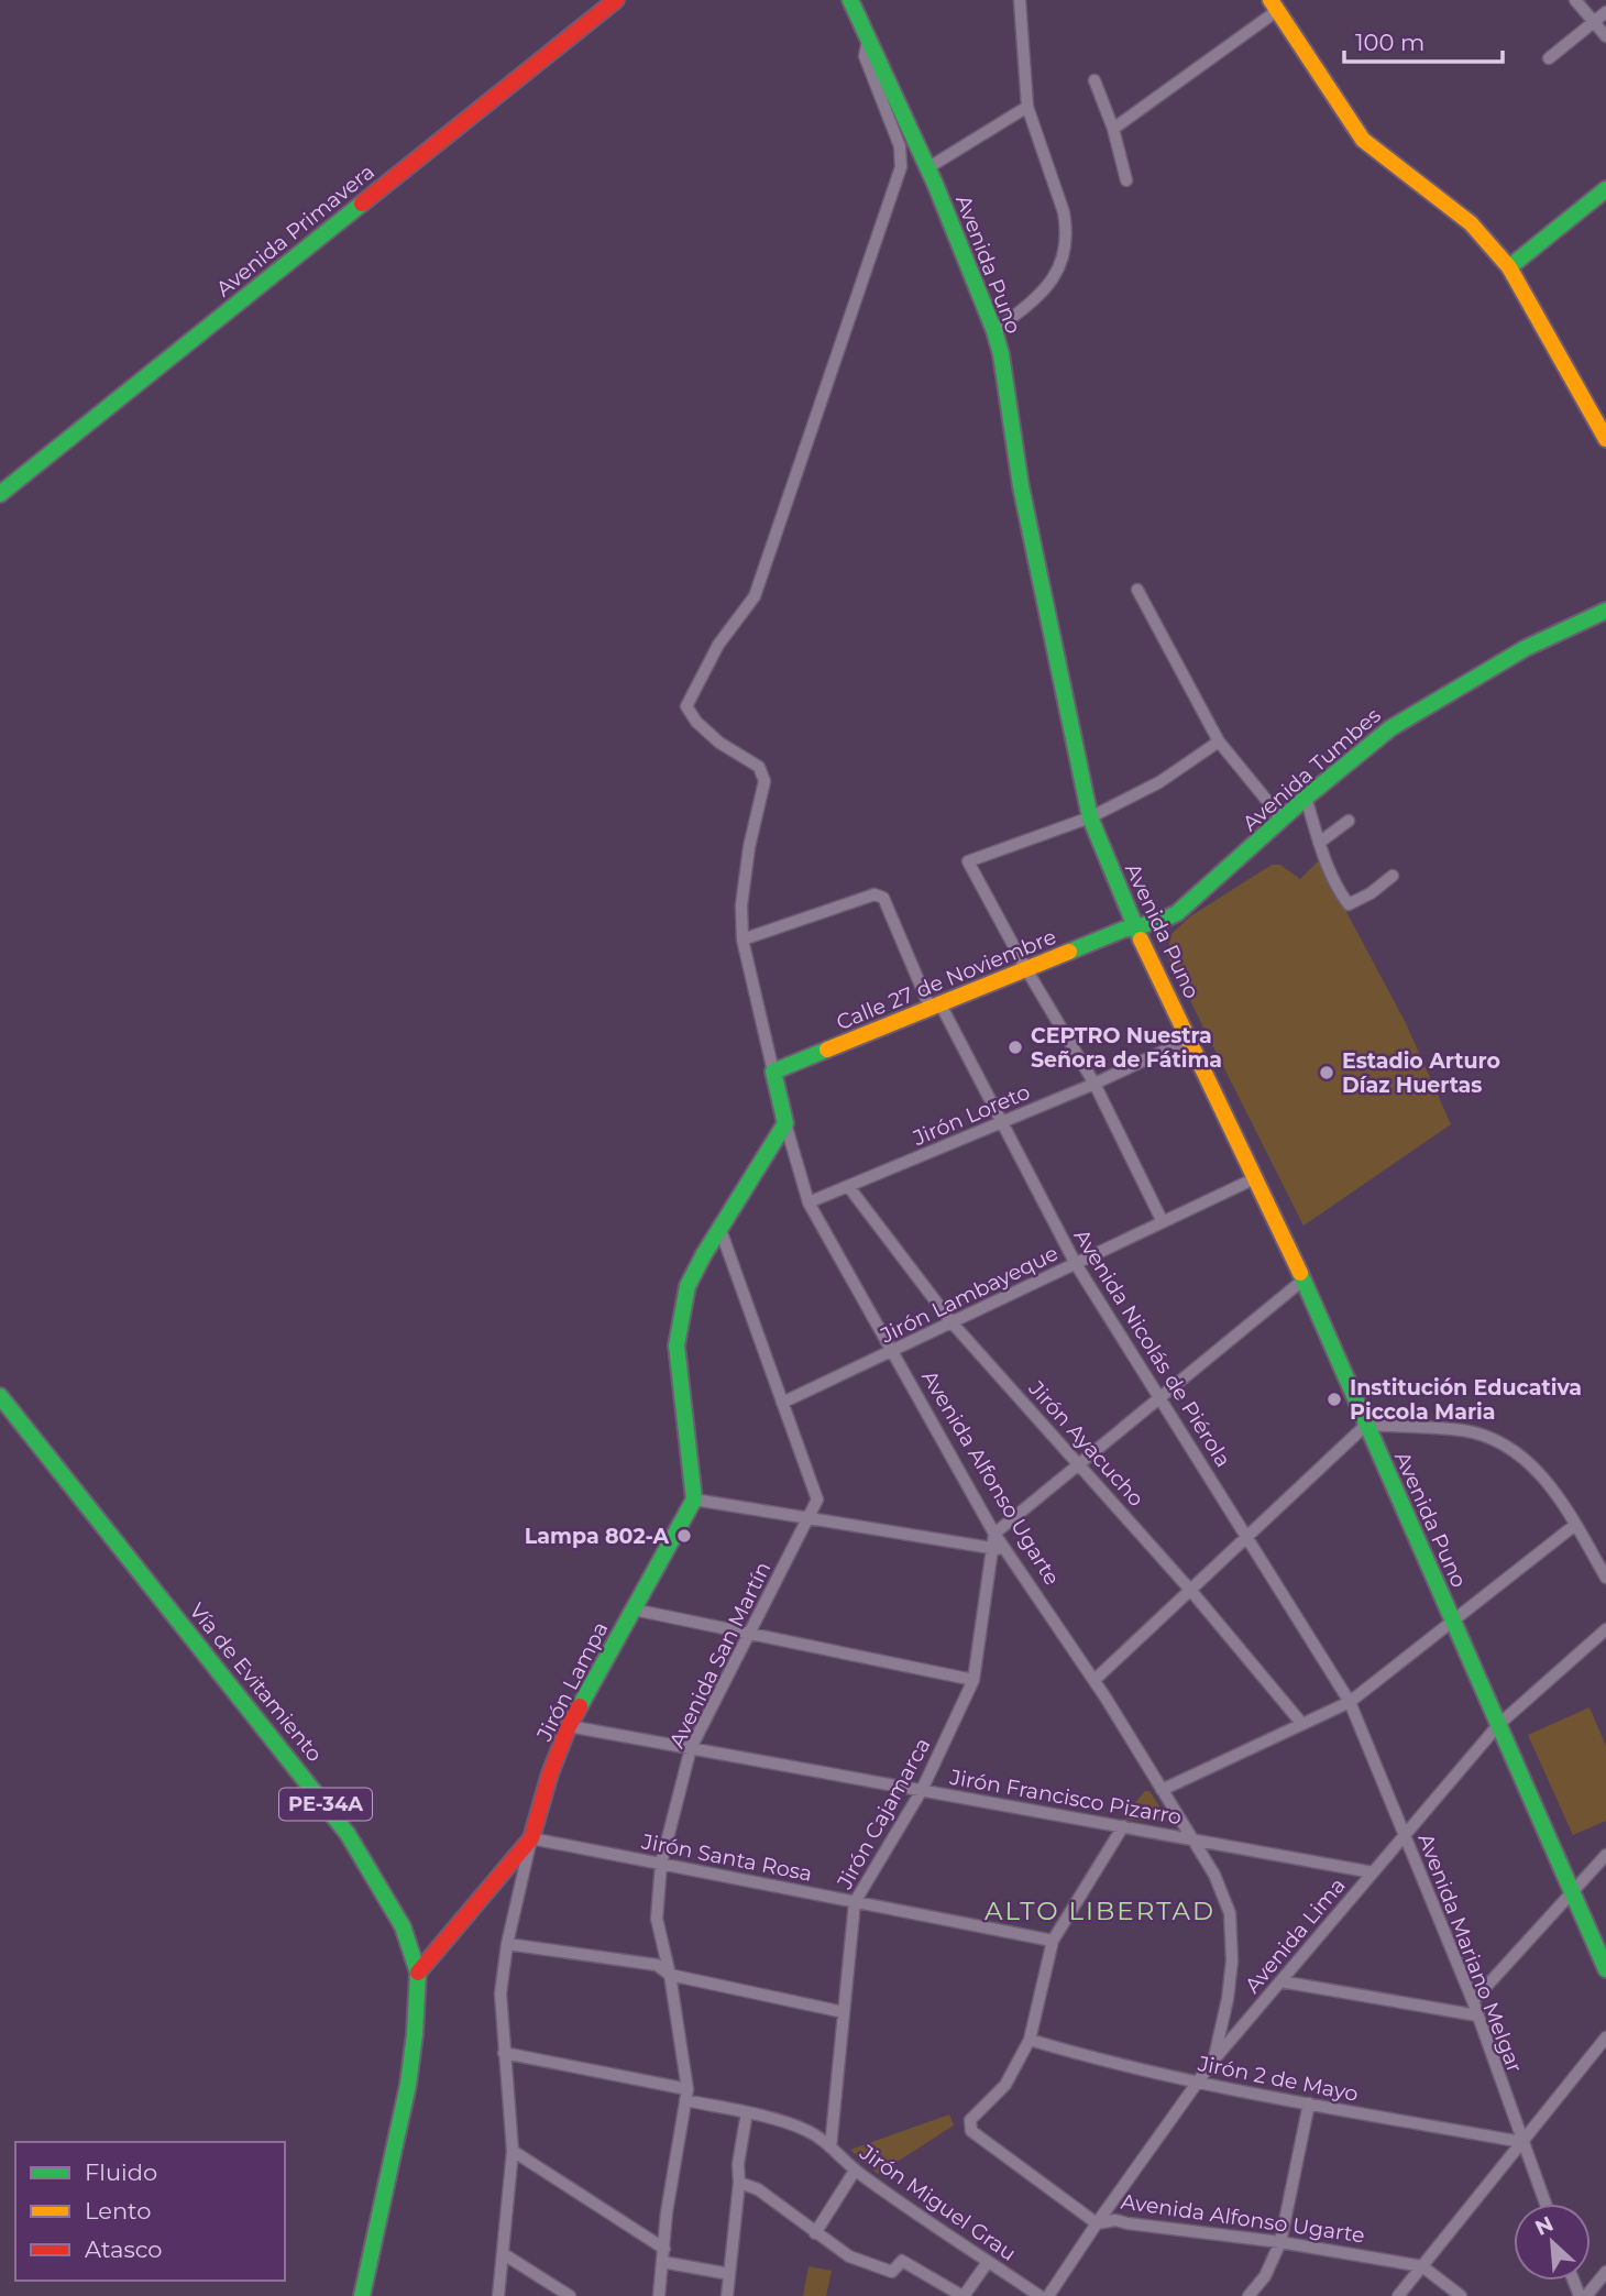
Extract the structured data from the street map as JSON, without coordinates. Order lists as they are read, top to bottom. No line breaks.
{"streets":{"main road":["Avenida Primavera","Avenida Puno","Avenida Tumbes","Calle 27 de Noviembre","Avenida Alfonso Ugarte","Jirón Lampa","Vía de Evitamiento","PE-34A"],"street":["Jirón Loreto","Jirón Lambayeque","Avenida Nicolás de Piérola","Jirón Ayacucho","Avenida San Martín","Jirón Francisco Pizarro","Jirón Cajamarca","Jirón Santa Rosa","Avenida Lima","Avenida Mariano Melgar","Jirón 2 de Mayo","Jirón Miguel Grau"]},"crossings":[["Avenida Puno","Avenida Tumbes"],["Avenida Puno","Calle 27 de Noviembre"],["Avenida Puno","Jirón Loreto"],["Avenida Puno","Jirón Lambayeque"],["Avenida Puno","Avenida Alfonso Ugarte"],["Avenida Puno","Avenida Lima"],["Avenida Tumbes","Calle 27 de Noviembre"],["Calle 27 de Noviembre","Avenida Nicolás de Piérola"],["Calle 27 de Noviembre","Avenida Alfonso Ugarte"],["Jirón Loreto","Avenida Nicolás de Piérola"],["Jirón Loreto","Jirón Ayacucho"],["Jirón Loreto","Avenida Alfonso Ugarte"],["Jirón Lambayeque","Avenida Nicolás de Piérola"],["Jirón Lambayeque","Jirón Ayacucho"],["Jirón Lambayeque","Avenida Alfonso Ugarte"],["Jirón Lambayeque","Avenida San Martín"],["Avenida Nicolás de Piérola","Avenida Alfonso Ugarte"],["Avenida Nicolás de Piérola","Avenida Mariano Melgar"],["Avenida Alfonso Ugarte","Jirón Francisco Pizarro"],["Avenida Alfonso Ugarte","Jirón Cajamarca"],["Avenida Alfonso Ugarte","Jirón Santa Rosa"],["Avenida Alfonso Ugarte","Avenida Lima"],["Avenida Alfonso Ugarte","Jirón 2 de Mayo"],["Avenida San Martín","Jirón Francisco Pizarro"],["Avenida San Martín","Jirón Santa Rosa"],["Avenida San Martín","Jirón Miguel Grau"],["Jirón Lampa","Jirón Francisco Pizarro"],["Jirón Lampa","Jirón Santa Rosa"],["Jirón Lampa","Jirón Miguel Grau"],["Jirón Francisco Pizarro","Jirón Cajamarca"],["Jirón Francisco Pizarro","Avenida Lima"],["Jirón Cajamarca","Jirón Santa Rosa"],["Jirón Cajamarca","Jirón Miguel Grau"],["Avenida Lima","Avenida Mariano Melgar"],["Avenida Lima","Jirón 2 de Mayo"],["Avenida Mariano Melgar","Jirón 2 de Mayo"]],"districts":["ALTO LIBERTAD"],"places":["CEPTRO Nuestra Señora de Fátima","Estadio Arturo Díaz Huertas","Institución Educativa Piccola Maria","Lampa 802-A"],"legend":["Fluido","Lento","Atasco"],"scale_bar":"100 m","north":"top left"}
